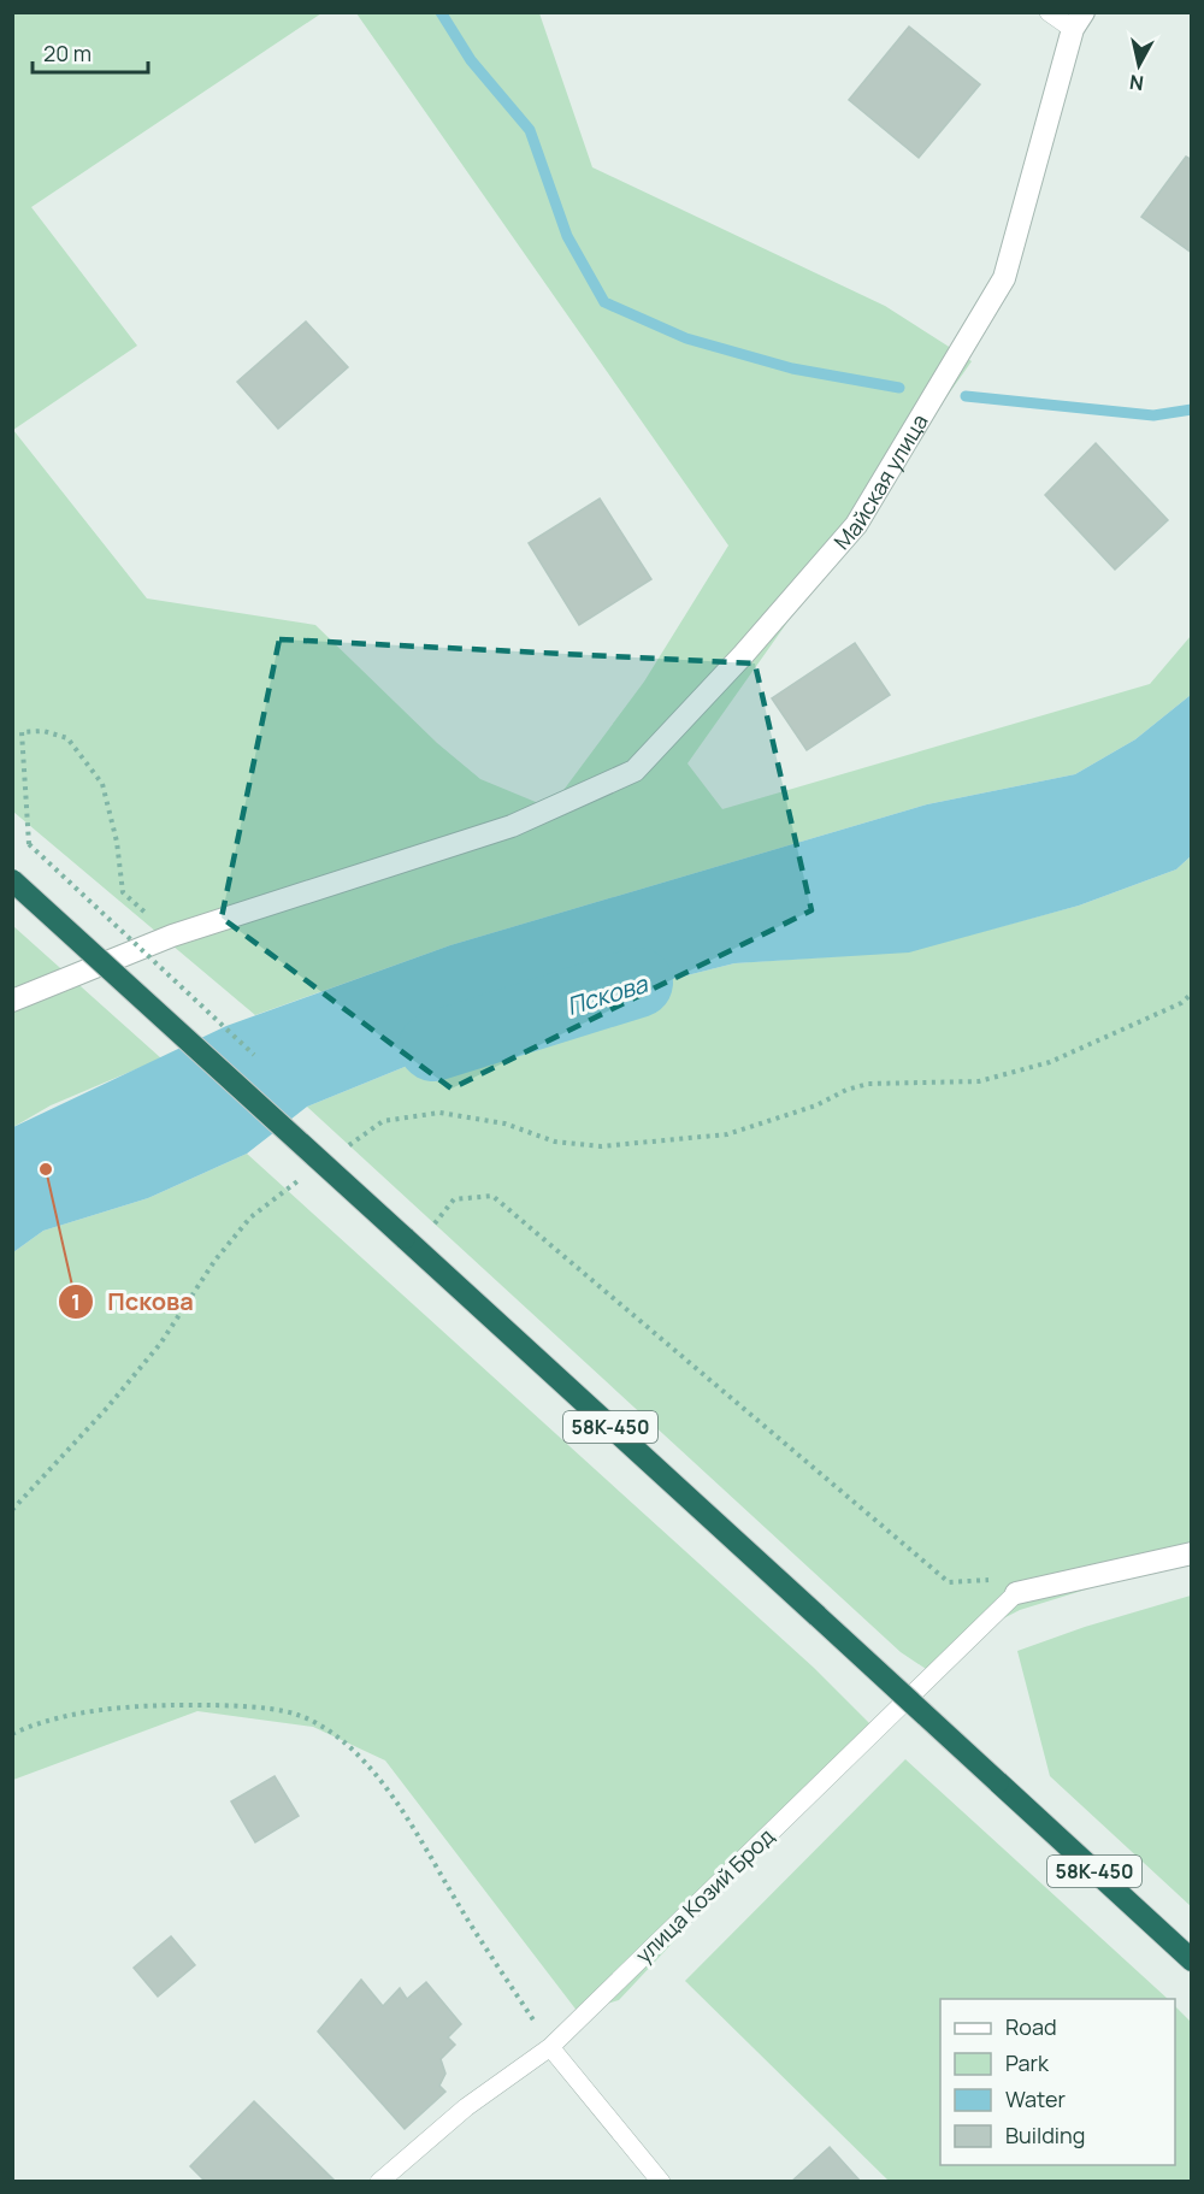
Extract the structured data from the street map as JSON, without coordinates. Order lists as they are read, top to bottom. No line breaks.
{"streets":{"highway":["58К-450"],"street":["Майская улица"],"lane":["улица Козий Брод"]},"water":["Пскова"],"places":["Пскова"],"legend":["Road","Park","Water","Building"],"scale_bar":"20 m","north":"bottom"}
